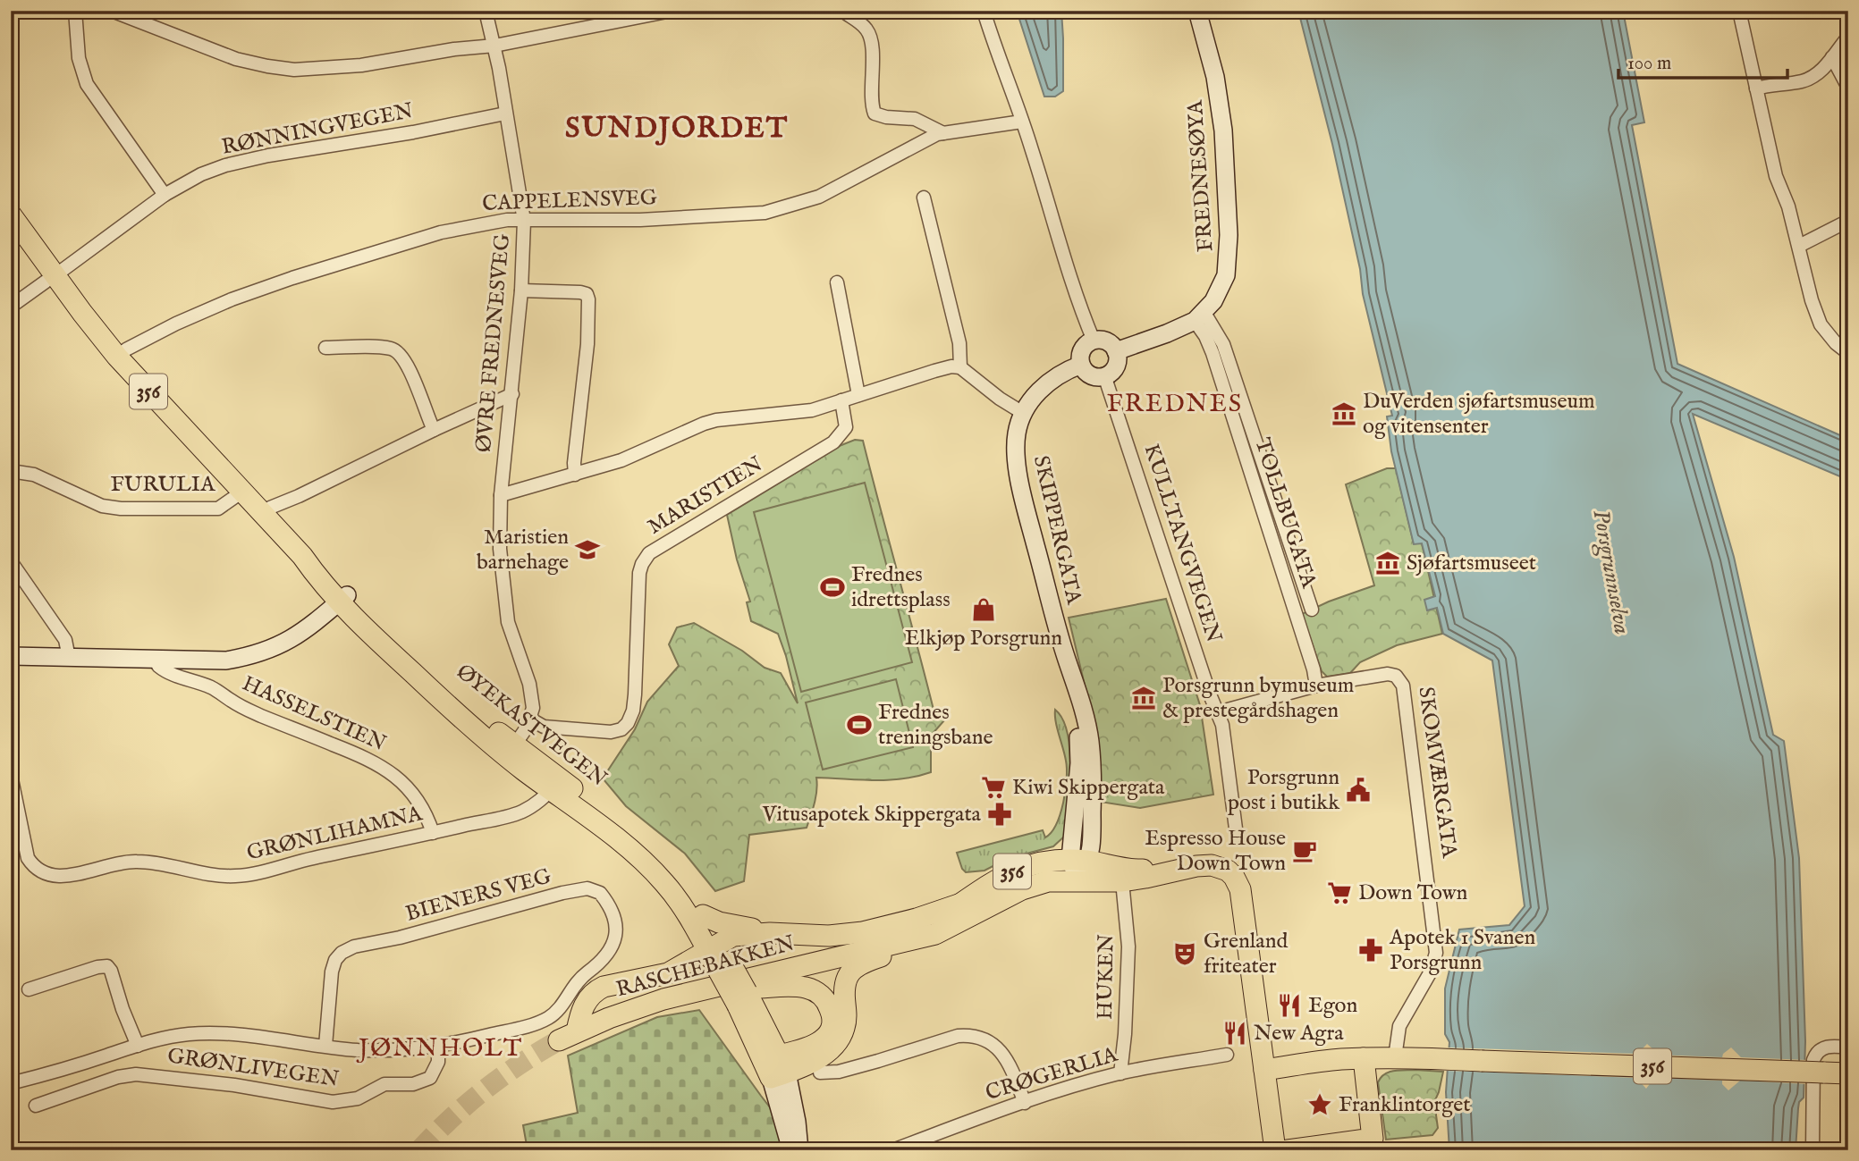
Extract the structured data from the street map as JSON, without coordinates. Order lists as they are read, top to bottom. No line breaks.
{"streets":{"main road":["356","ØYEKASTVEGEN","RASCHEBAKKEN"],"street":["RØNNINGVEGEN","FREDNESØYA","CAPPELENSVEG","ØVRE FREDNESVEG","FURULIA","MARISTIEN","TOLLBUGATA","SKIPPERGATA","KULLTANGVEGEN","HASSELSTIEN","SKOMVÆRGATA","GRØNLIHAMNA","BIENERS VEG","HUKEN","GRØNLIVEGEN","CRØGERLIA"]},"crossings":[["RØNNINGVEGEN","ØVRE FREDNESVEG"],["RØNNINGVEGEN","ØYEKASTVEGEN"],["FREDNESØYA","TOLLBUGATA"],["CAPPELENSVEG","ØVRE FREDNESVEG"],["ØVRE FREDNESVEG","MARISTIEN"],["356","ØYEKASTVEGEN"],["356","SKOMVÆRGATA"],["356","RASCHEBAKKEN"],["FURULIA","ØYEKASTVEGEN"],["TOLLBUGATA","SKOMVÆRGATA"],["SKIPPERGATA","KULLTANGVEGEN"],["SKIPPERGATA","RASCHEBAKKEN"],["KULLTANGVEGEN","SKOMVÆRGATA"],["HASSELSTIEN","GRØNLIHAMNA"],["ØYEKASTVEGEN","GRØNLIHAMNA"],["ØYEKASTVEGEN","RASCHEBAKKEN"],["BIENERS VEG","GRØNLIVEGEN"],["RASCHEBAKKEN","HUKEN"],["HUKEN","CRØGERLIA"]],"districts":["SUNDJORDET","FREDNES","JØNNHOLT"],"water":["Porsgrunnselva"],"places":{"museum":["DuVerden sjøfartsmuseum og vitensenter","Sjøfartsmuseet","Porsgrunn bymuseum & prestegårdshagen"],"school or university":["Maristien barnehage"],"sports":["Frednes idrettsplass","Frednes treningsbane"],"shop":["Elkjøp Porsgrunn"],"supermarket":["Kiwi Skippergata","Down Town"],"public building":["Porsgrunn post i butikk"],"pharmacy":["Vitusapotek Skippergata","Apotek 1 Svanen Porsgrunn"],"cafe":["Espresso House Down Town"],"theatre":["Grenland friteater"],"restaurant":["Egon","New Agra"],"place":["Franklintorget"]},"scale_bar":"100 m"}
